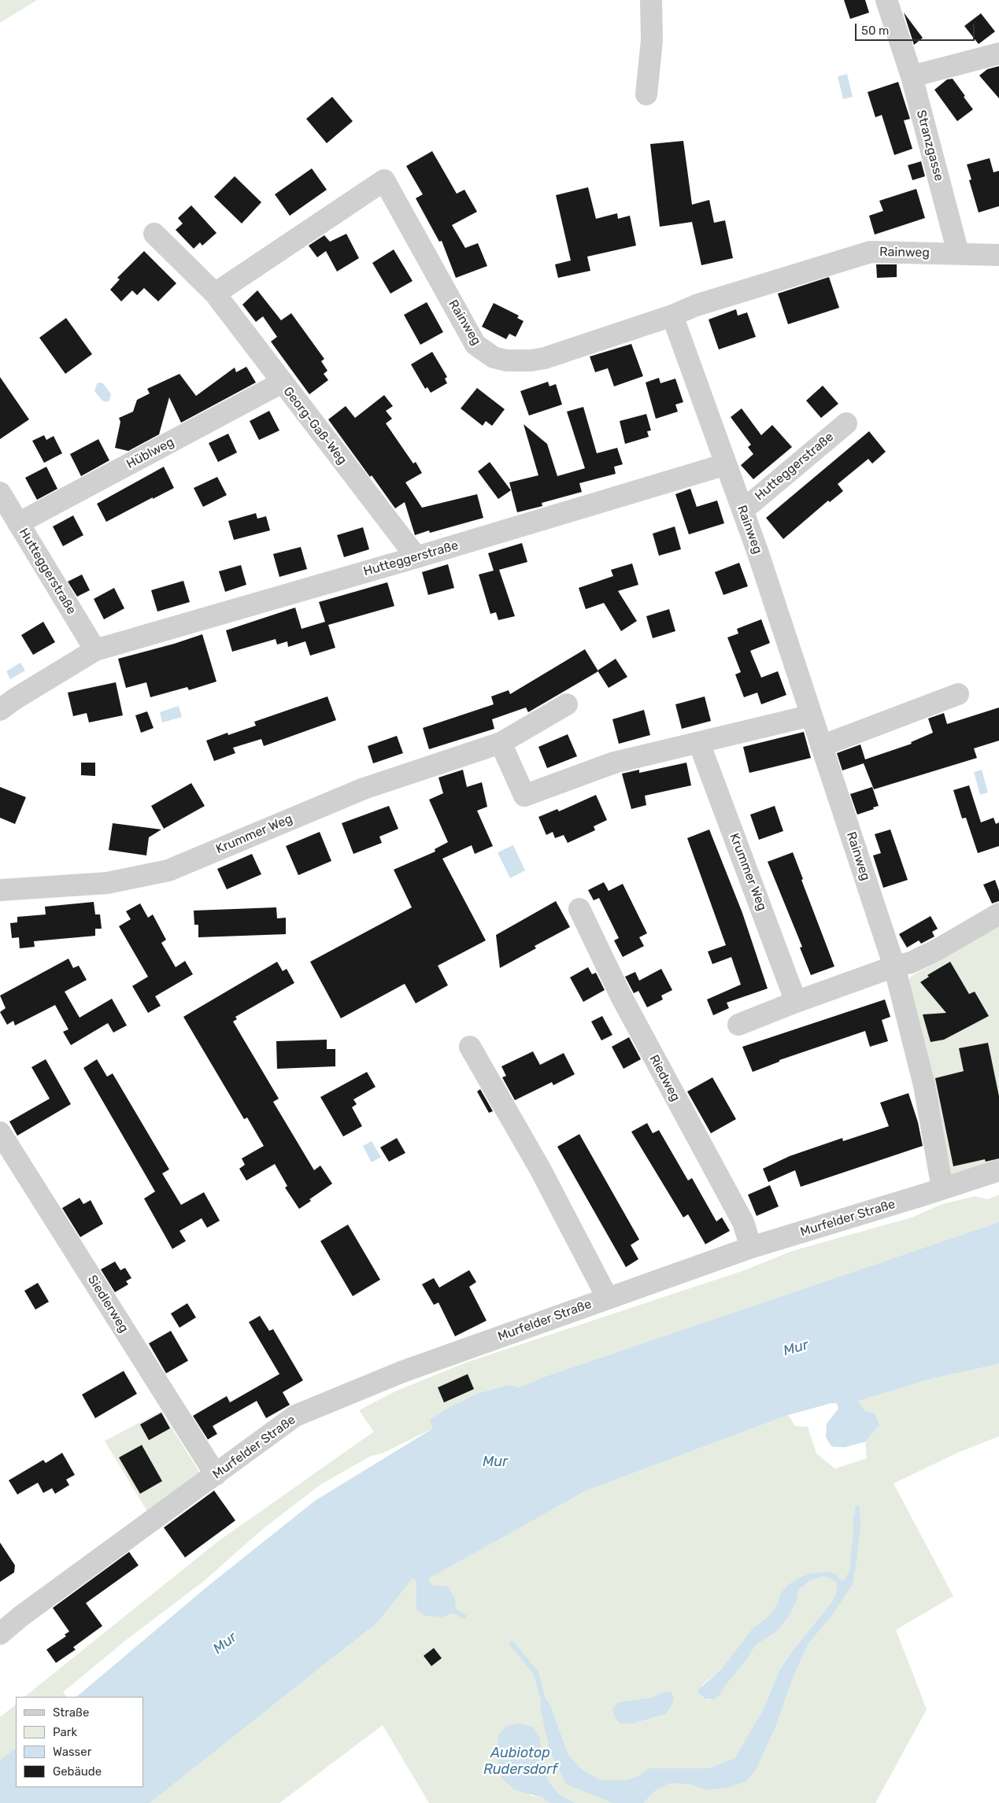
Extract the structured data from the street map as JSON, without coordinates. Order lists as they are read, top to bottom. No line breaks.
{"streets":{"street":["Stranzgasse","Rainweg","Georg-Gaß-Weg","Hüblweg","Hutteggerstraße","Krummer Weg","Riedweg","Murfelder Straße","Siedlerweg"]},"crossings":[["Stranzgasse","Rainweg"],["Rainweg","Georg-Gaß-Weg"],["Rainweg","Hutteggerstraße"],["Rainweg","Murfelder Straße"],["Georg-Gaß-Weg","Hüblweg"],["Georg-Gaß-Weg","Hutteggerstraße"],["Hüblweg","Hutteggerstraße"],["Riedweg","Murfelder Straße"],["Murfelder Straße","Siedlerweg"]],"water":["Mur","Aubiotop Rudersdorf"],"legend":["Straße","Park","Wasser","Gebäude"],"scale_bar":"50 m"}
